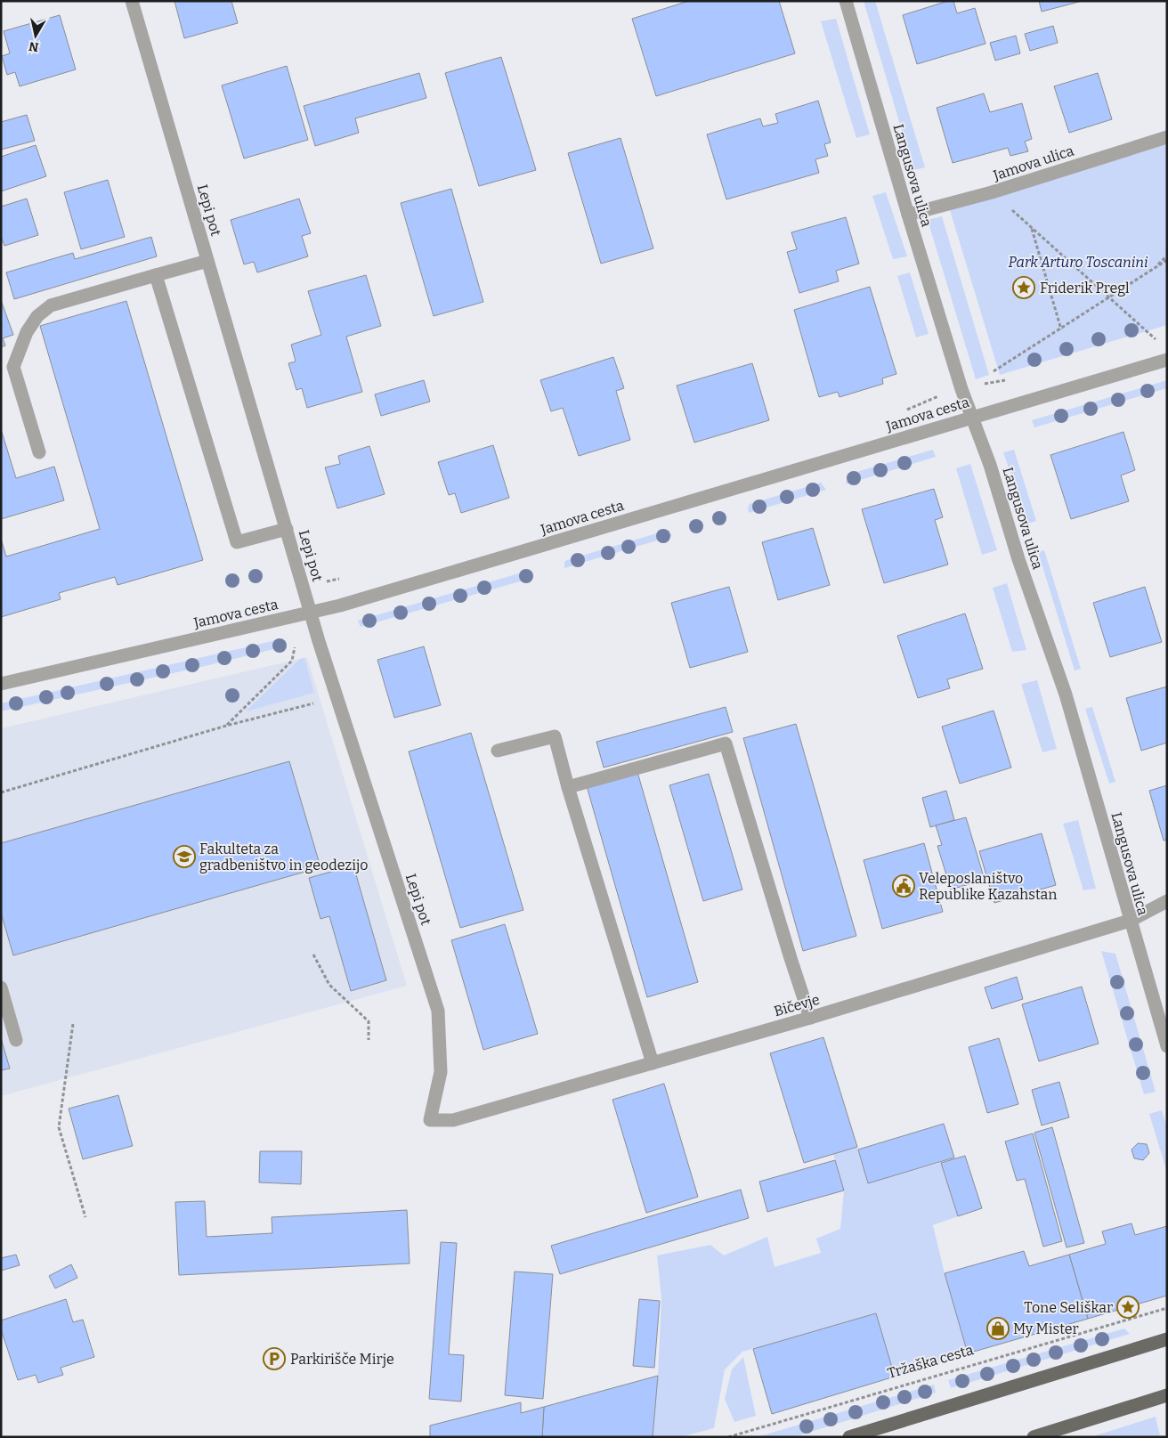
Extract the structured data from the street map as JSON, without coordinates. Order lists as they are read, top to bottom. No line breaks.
{"streets":{"street":["Jamova ulica","Langusova ulica","Lepi pot","Jamova cesta","Bičevje"],"path":["Tržaška cesta"]},"crossings":[["Jamova ulica","Langusova ulica"],["Langusova ulica","Jamova cesta"],["Langusova ulica","Bičevje"],["Lepi pot","Jamova cesta"],["Lepi pot","Bičevje"]],"parks":["Park Arturo Toscanini"],"places":{"place":["Friderik Pregl","Tone Seliškar"],"school or university":["Fakulteta za gradbeništvo in geodezijo"],"public building":["Veleposlaništvo Republike Kazahstan"],"shop":["My Mister"],"parking":["Parkirišče Mirje"]},"north":"bottom"}
